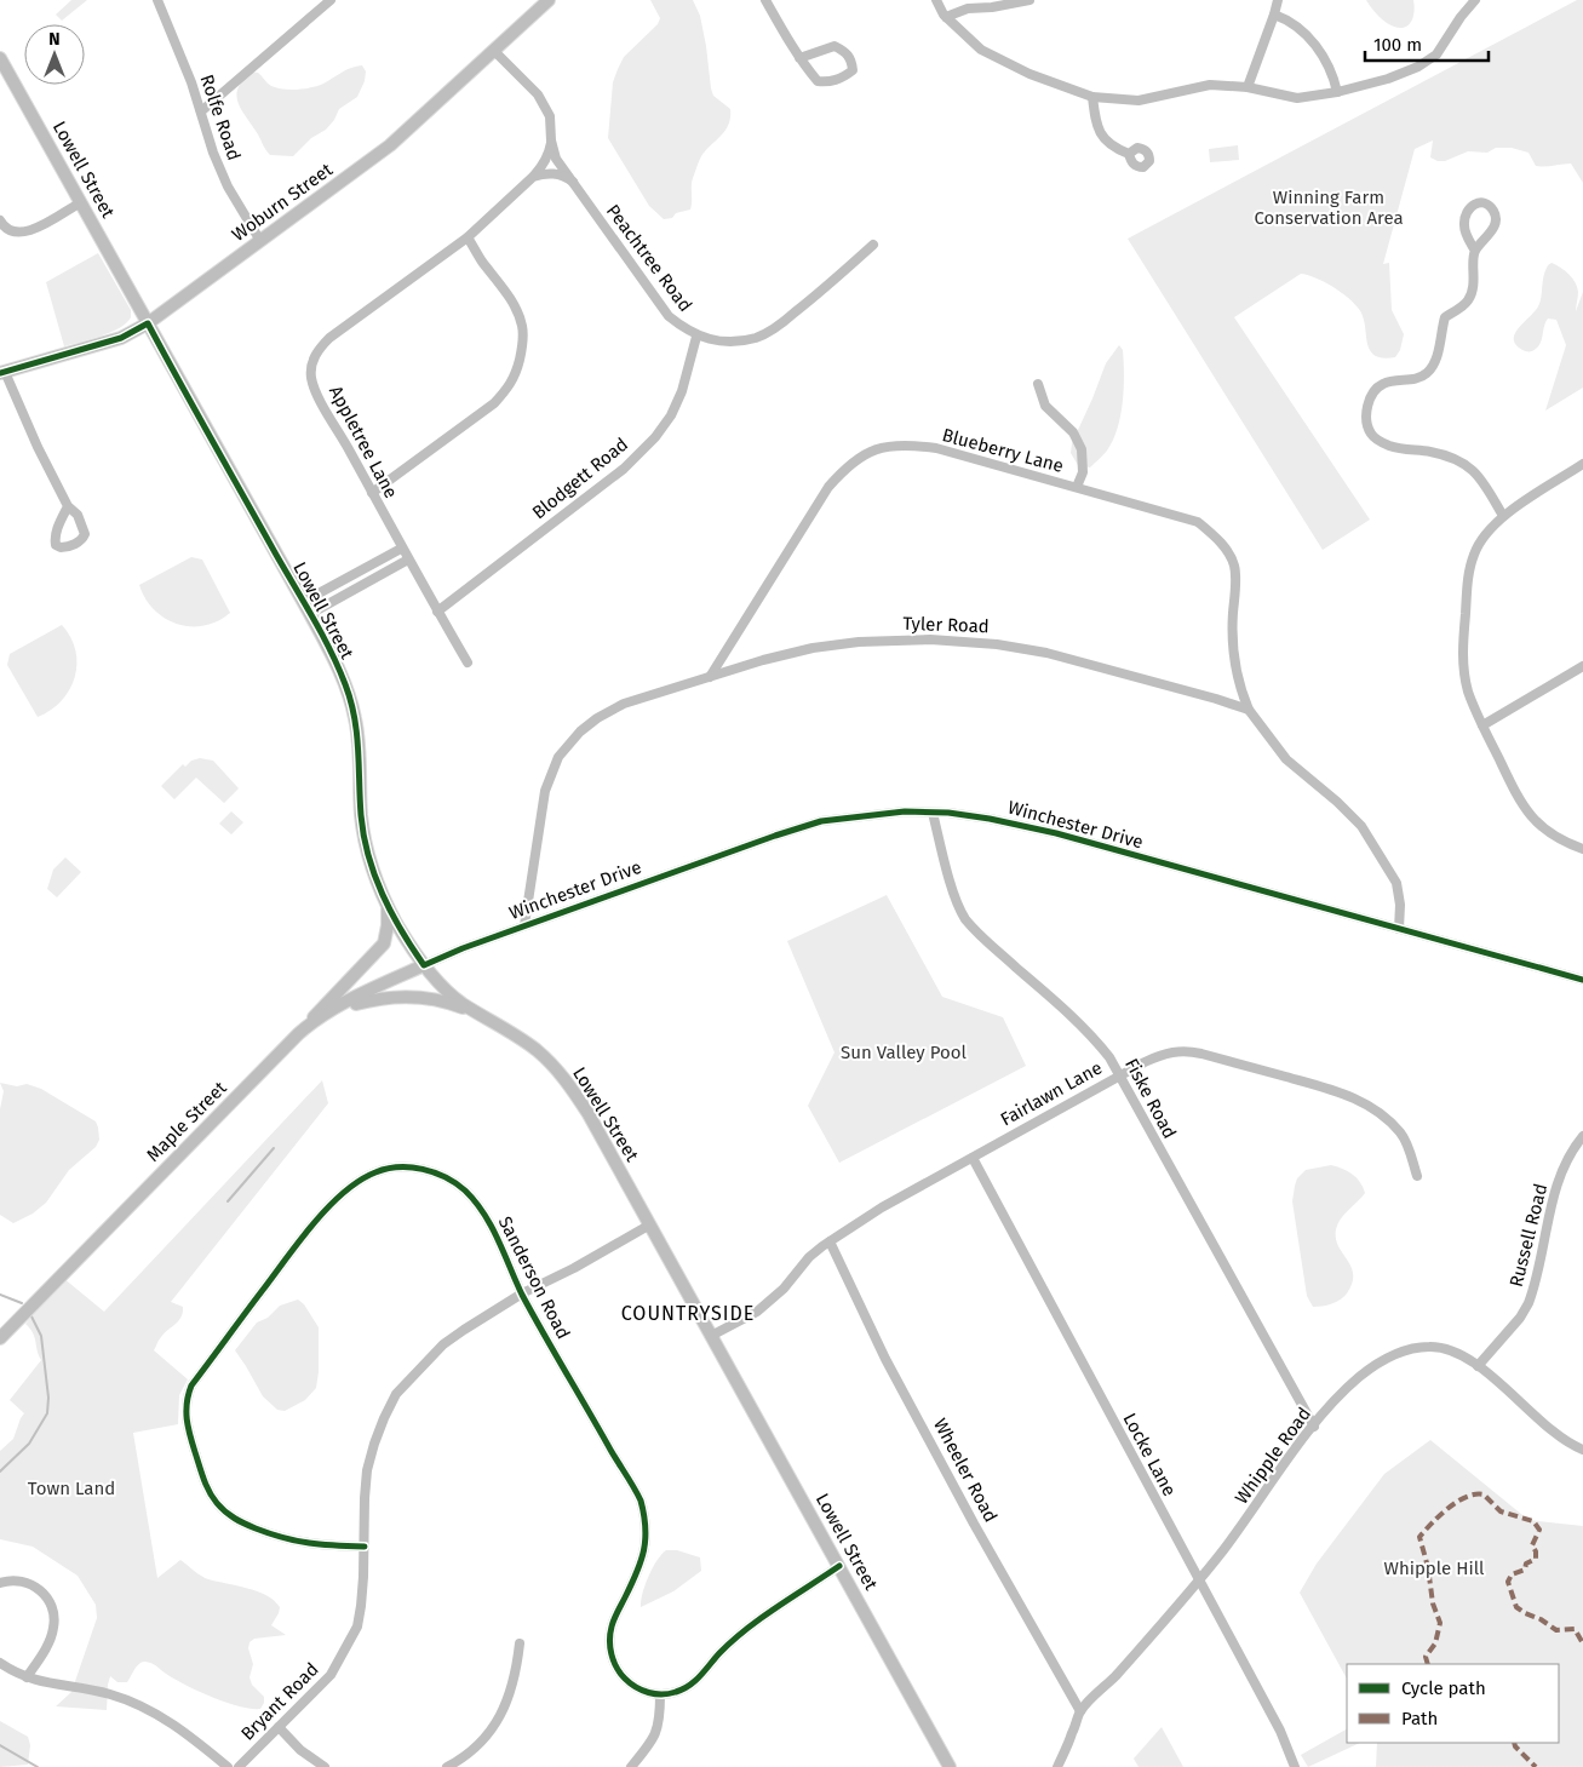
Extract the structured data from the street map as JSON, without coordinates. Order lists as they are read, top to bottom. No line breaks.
{"streets":{"main road":["Lowell Street","Woburn Street","Maple Street"],"street":["Rolfe Road","Peachtree Road","Appletree Lane","Blueberry Lane","Blodgett Road","Tyler Road","Winchester Drive","Fairlawn Lane","Fiske Road","Russell Road","Sanderson Road","Locke Lane","Whipple Road","Wheeler Road","Bryant Road"]},"crossings":[["Rolfe Road","Woburn Street"],["Lowell Street","Woburn Street"],["Lowell Street","Winchester Drive"],["Lowell Street","Fairlawn Lane"],["Lowell Street","Maple Street"],["Lowell Street","Bryant Road"],["Woburn Street","Peachtree Road"],["Peachtree Road","Appletree Lane"],["Peachtree Road","Blodgett Road"],["Appletree Lane","Blodgett Road"],["Blueberry Lane","Tyler Road"],["Tyler Road","Winchester Drive"],["Winchester Drive","Fiske Road"],["Winchester Drive","Maple Street"],["Fairlawn Lane","Fiske Road"],["Fairlawn Lane","Locke Lane"],["Fairlawn Lane","Wheeler Road"],["Fiske Road","Whipple Road"],["Russell Road","Whipple Road"],["Sanderson Road","Bryant Road"],["Locke Lane","Whipple Road"],["Whipple Road","Wheeler Road"]],"districts":["COUNTRYSIDE"],"parks":["Winning Farm Conservation Area","Sun Valley Pool","Town Land","Whipple Hill"],"legend":["Cycle path","Path"],"scale_bar":"100 m","north":"top"}
